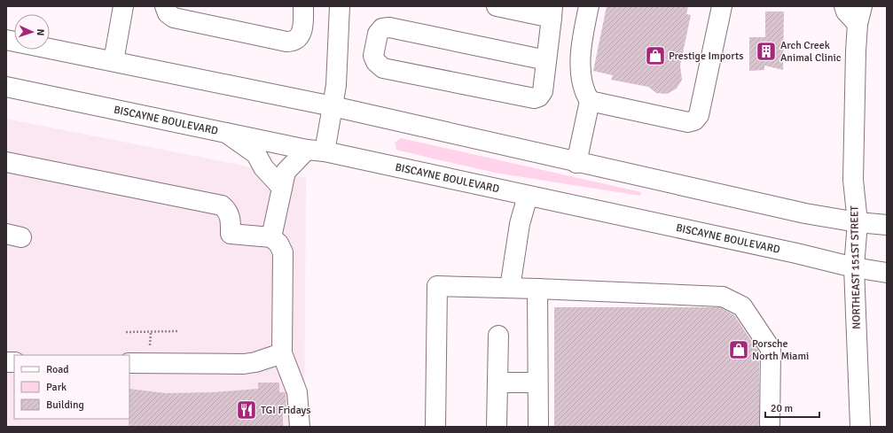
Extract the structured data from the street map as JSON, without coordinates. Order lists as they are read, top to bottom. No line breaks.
{"streets":{"main road":["BISCAYNE BOULEVARD","NORTHEAST 151ST STREET"]},"crossings":[["BISCAYNE BOULEVARD","NORTHEAST 151ST STREET"]],"places":{"building":["Arch Creek Animal Clinic"],"shop":["Prestige Imports","Porsche North Miami"],"restaurant":["TGI Fridays"]},"legend":["Road","Park","Building"],"scale_bar":"20 m","north":"right"}
